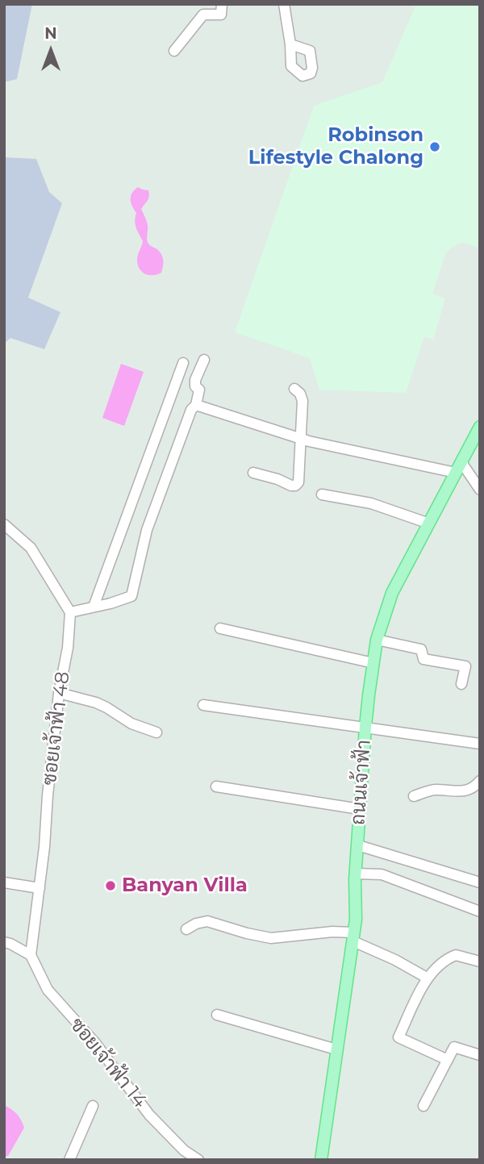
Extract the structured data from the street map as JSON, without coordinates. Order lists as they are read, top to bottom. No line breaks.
{"streets":{"main road":["ถนนเจ้าฟ้า"],"street":["ซอยเจ้าฟ้า 48","ซอยเจ้าฟ้า 14"]},"crossings":[["ซอยเจ้าฟ้า 48","ซอยเจ้าฟ้า 14"]],"places":["Robinson Lifestyle Chalong","Banyan Villa"],"north":"top"}
